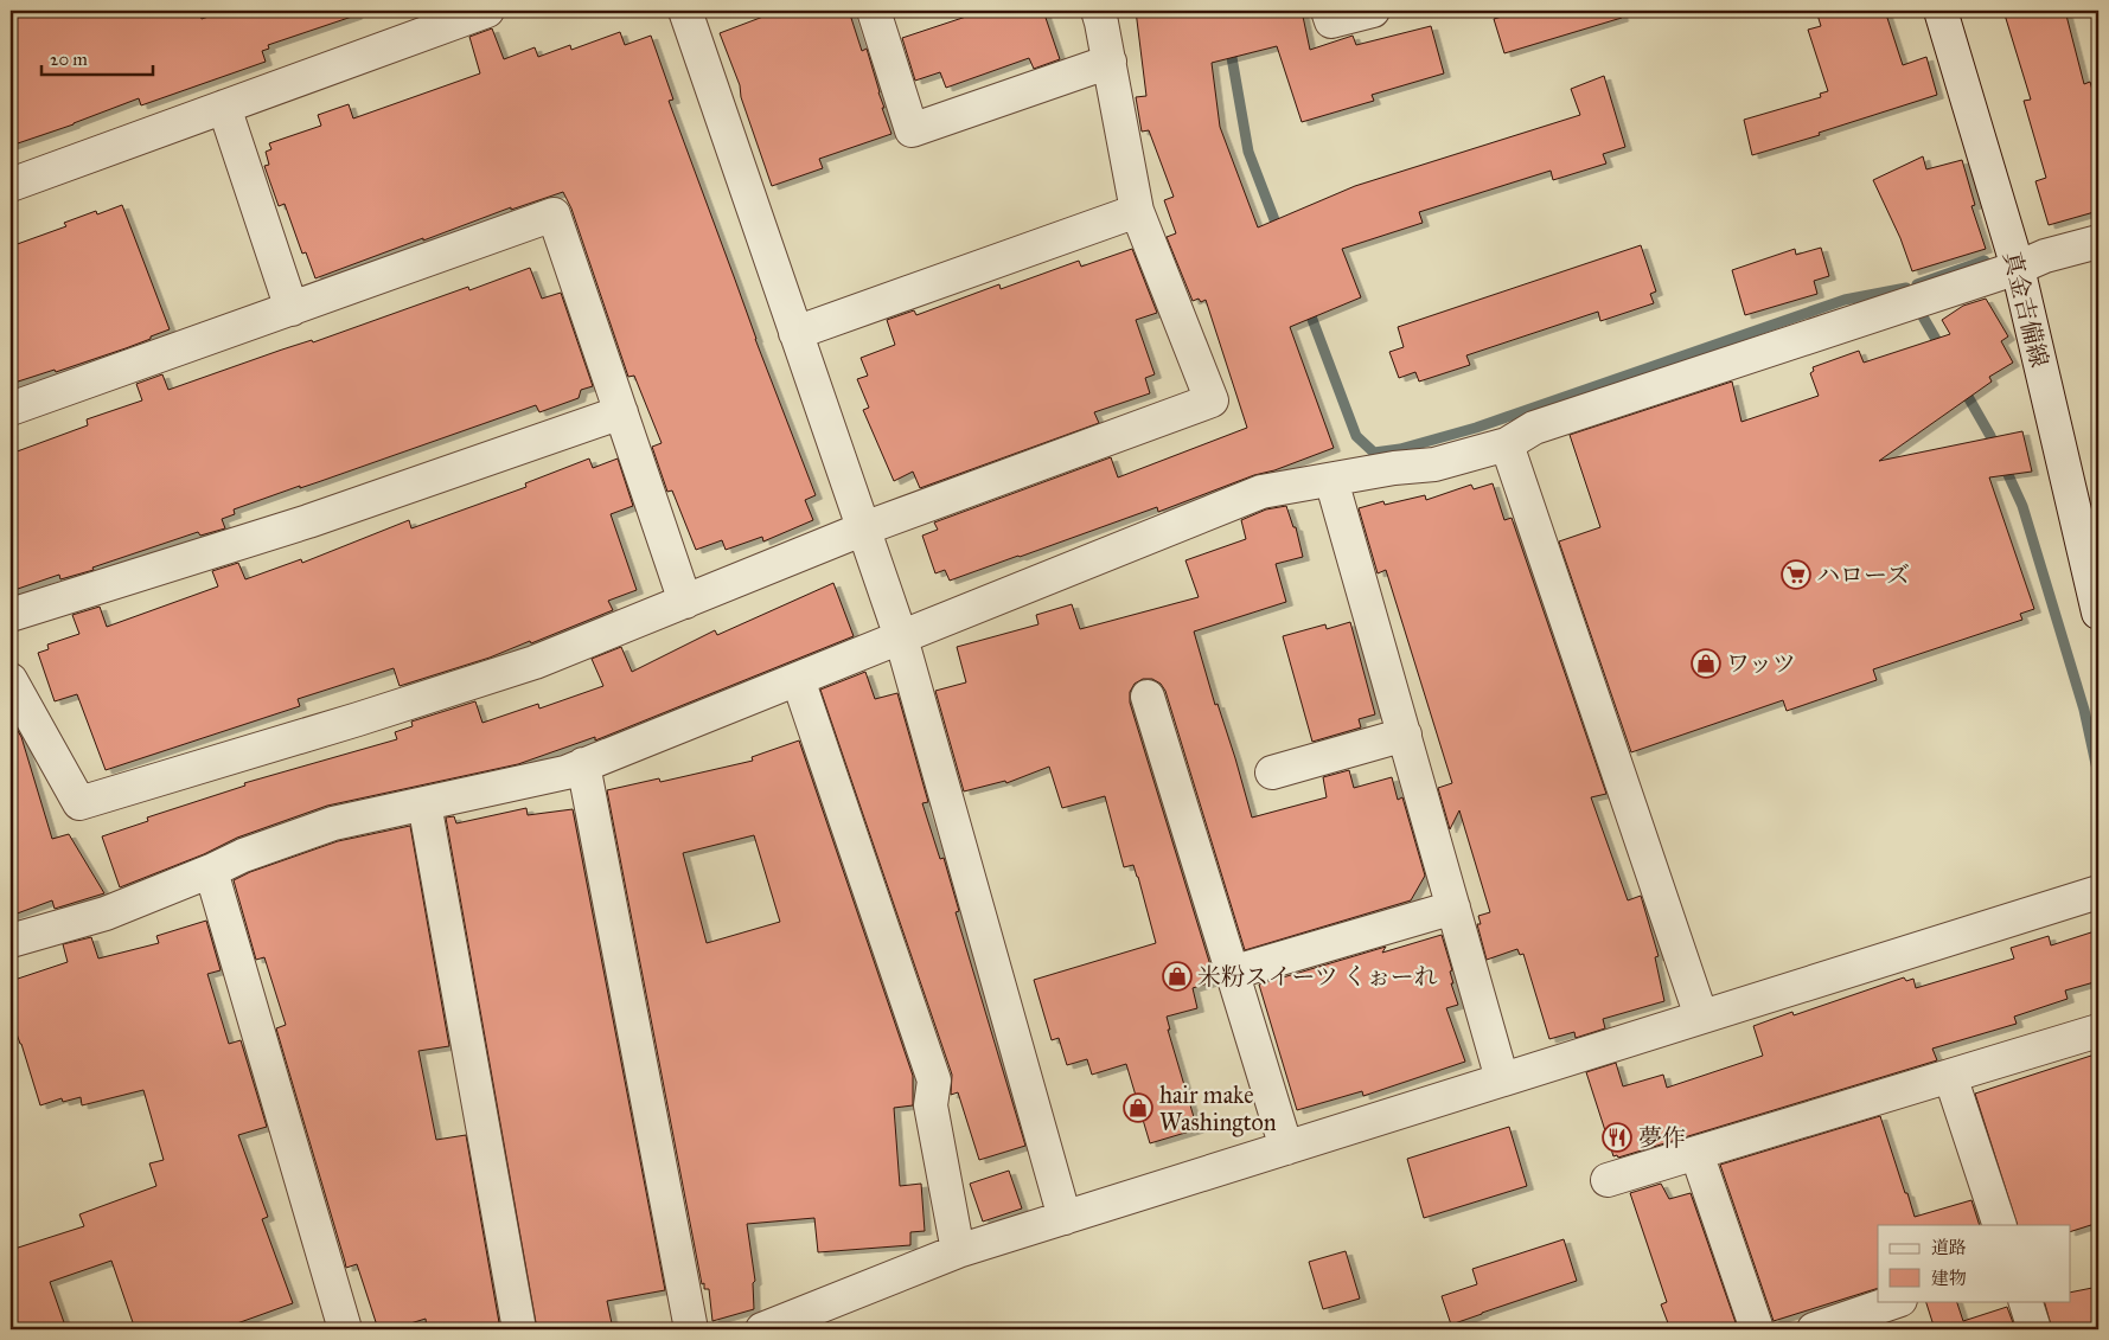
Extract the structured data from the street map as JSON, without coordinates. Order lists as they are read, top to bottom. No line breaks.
{"streets":{"street":["真金吉備線"]},"places":{"supermarket":["ハローズ"],"shop":["ワッツ","米粉スイーツ くぉーれ","hair make Washington"],"restaurant":["夢作"]},"legend":["道路","建物"],"scale_bar":"20 m"}
